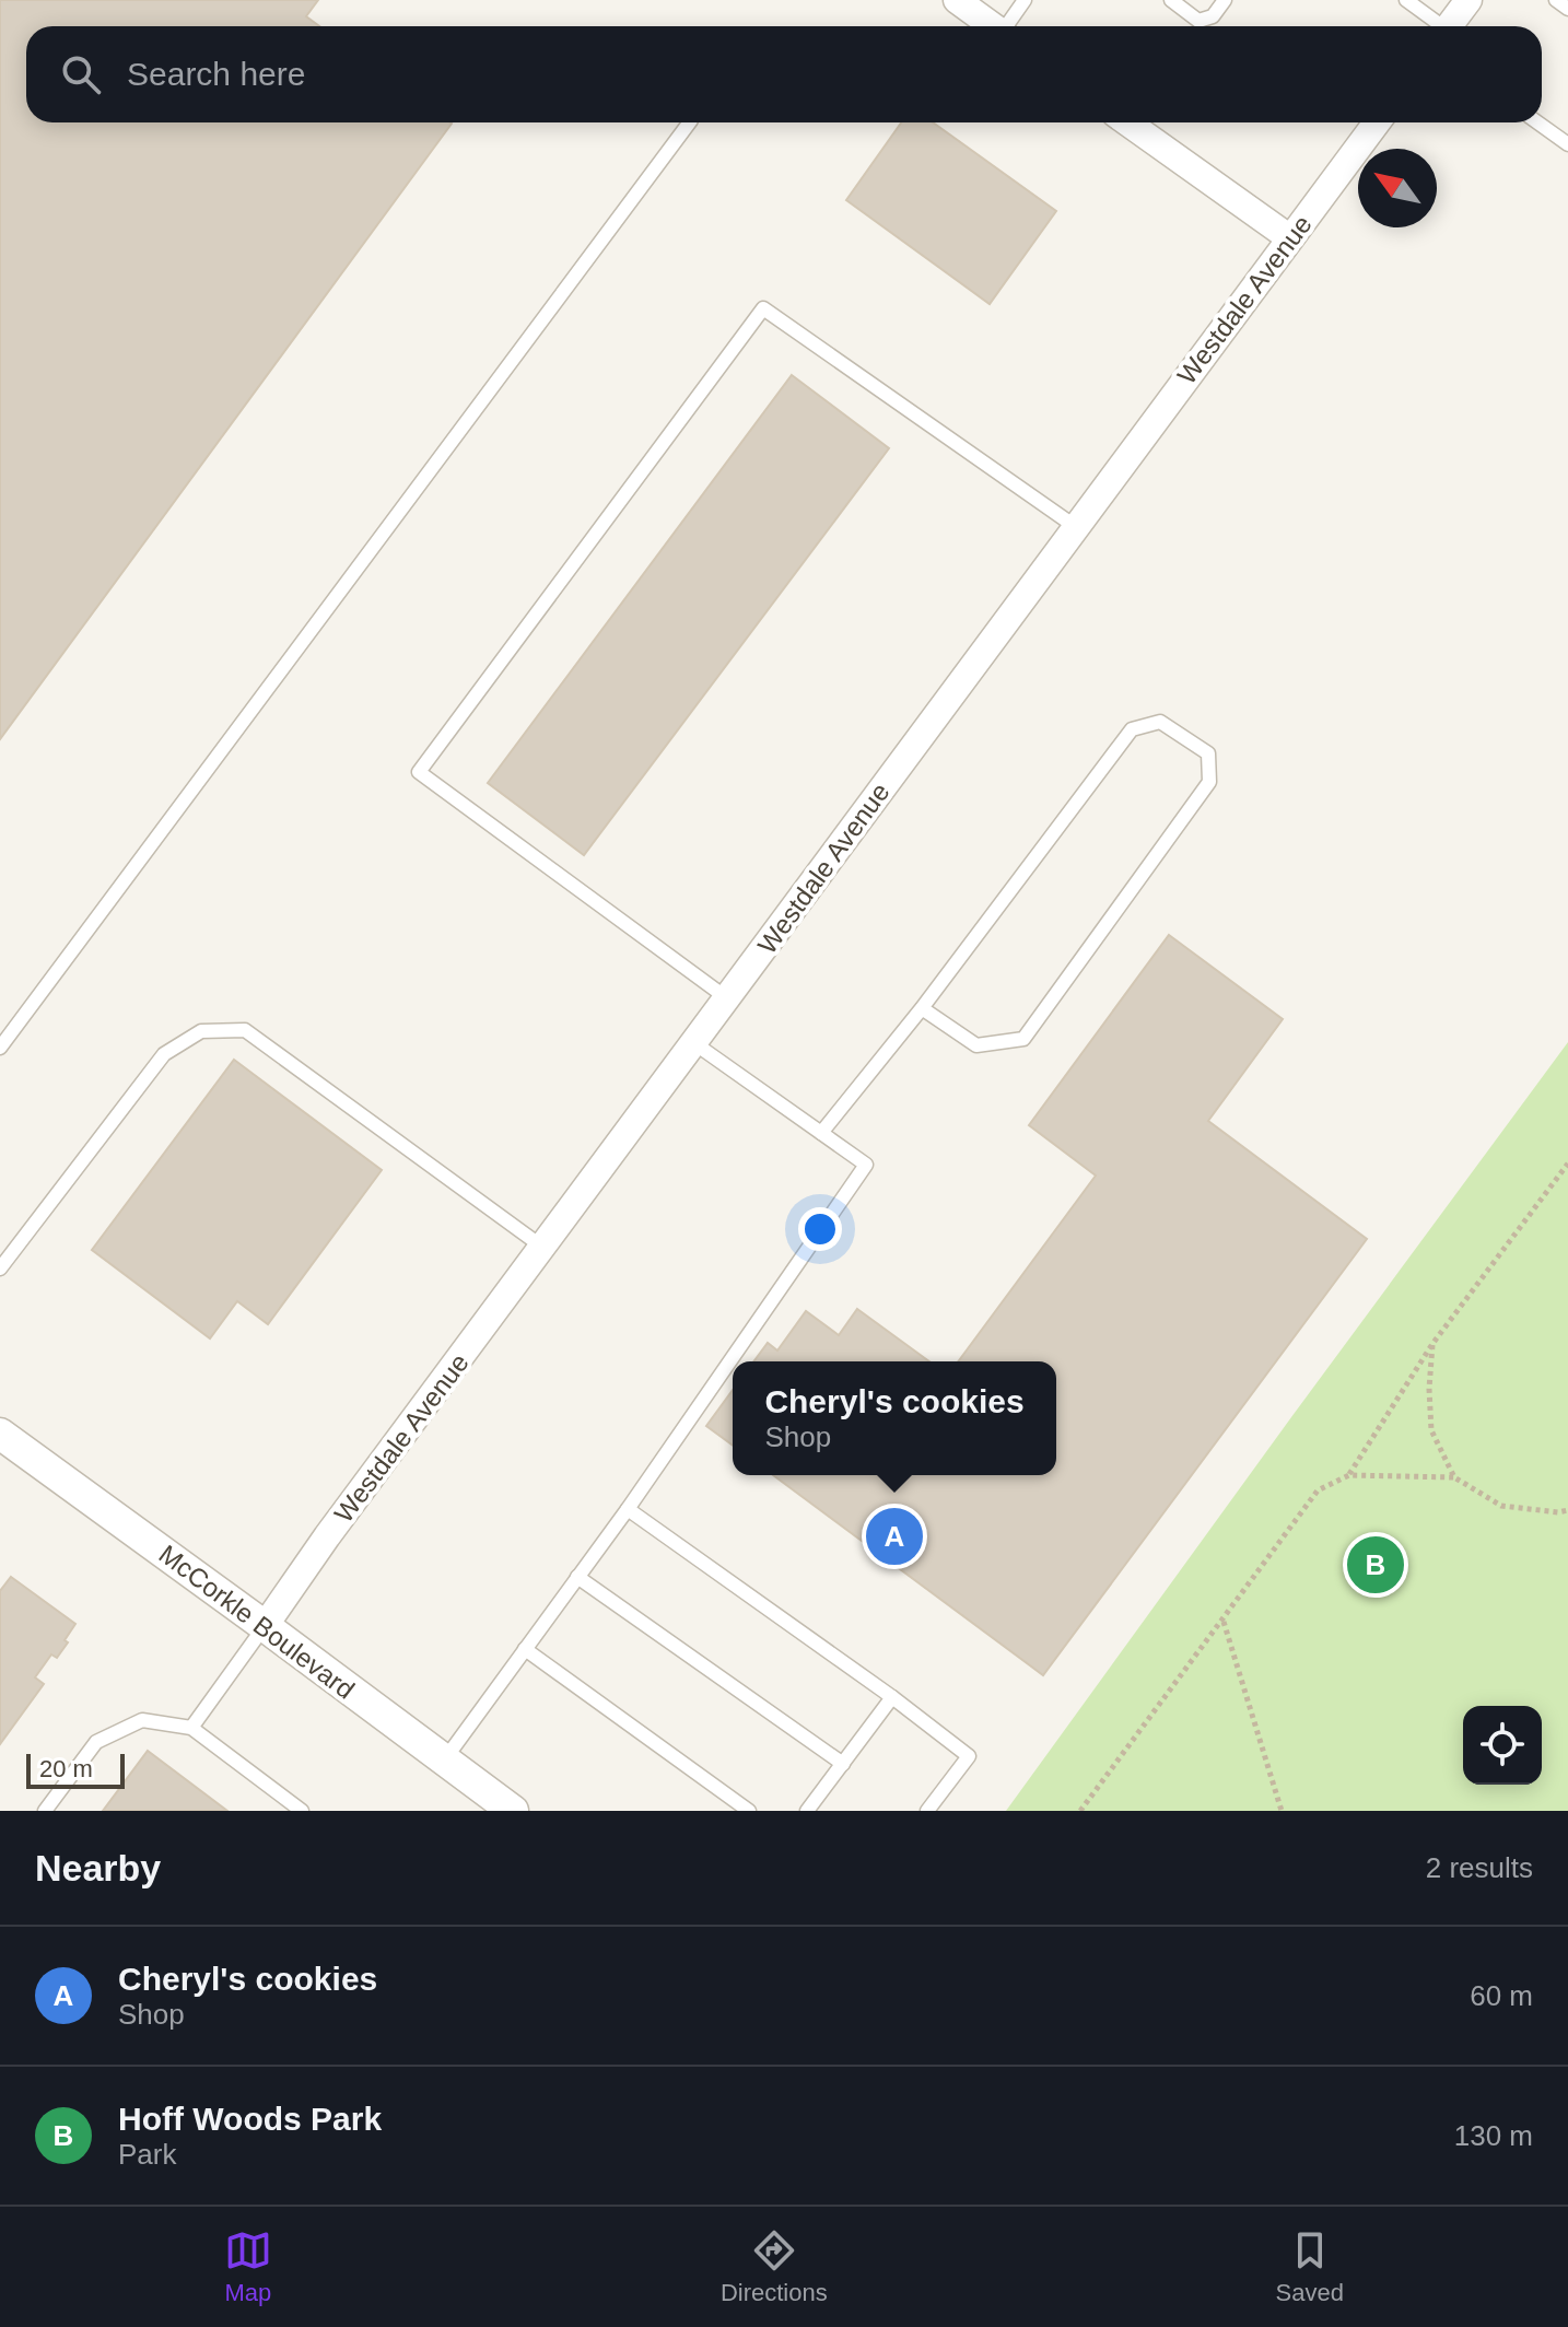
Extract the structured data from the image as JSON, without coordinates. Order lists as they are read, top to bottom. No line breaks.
{"streets":{"street":["Westdale Avenue","McCorkle Boulevard"]},"crossings":[["Westdale Avenue","McCorkle Boulevard"]],"scale_bar":"20 m","north":"top left","page":{"search":"Search here","popup":["Cheryl's cookies","Shop"],"pins":["A","B"],"scale":"20 m","heading":["Nearby","2 results"],"list":[{"mark":"A","name":"Cheryl's cookies","note":"Shop","value":"60 m"},{"mark":"B","name":"Hoff Woods Park","note":"Park","value":"130 m"}],"nav":["Map","Directions","Saved"]}}
